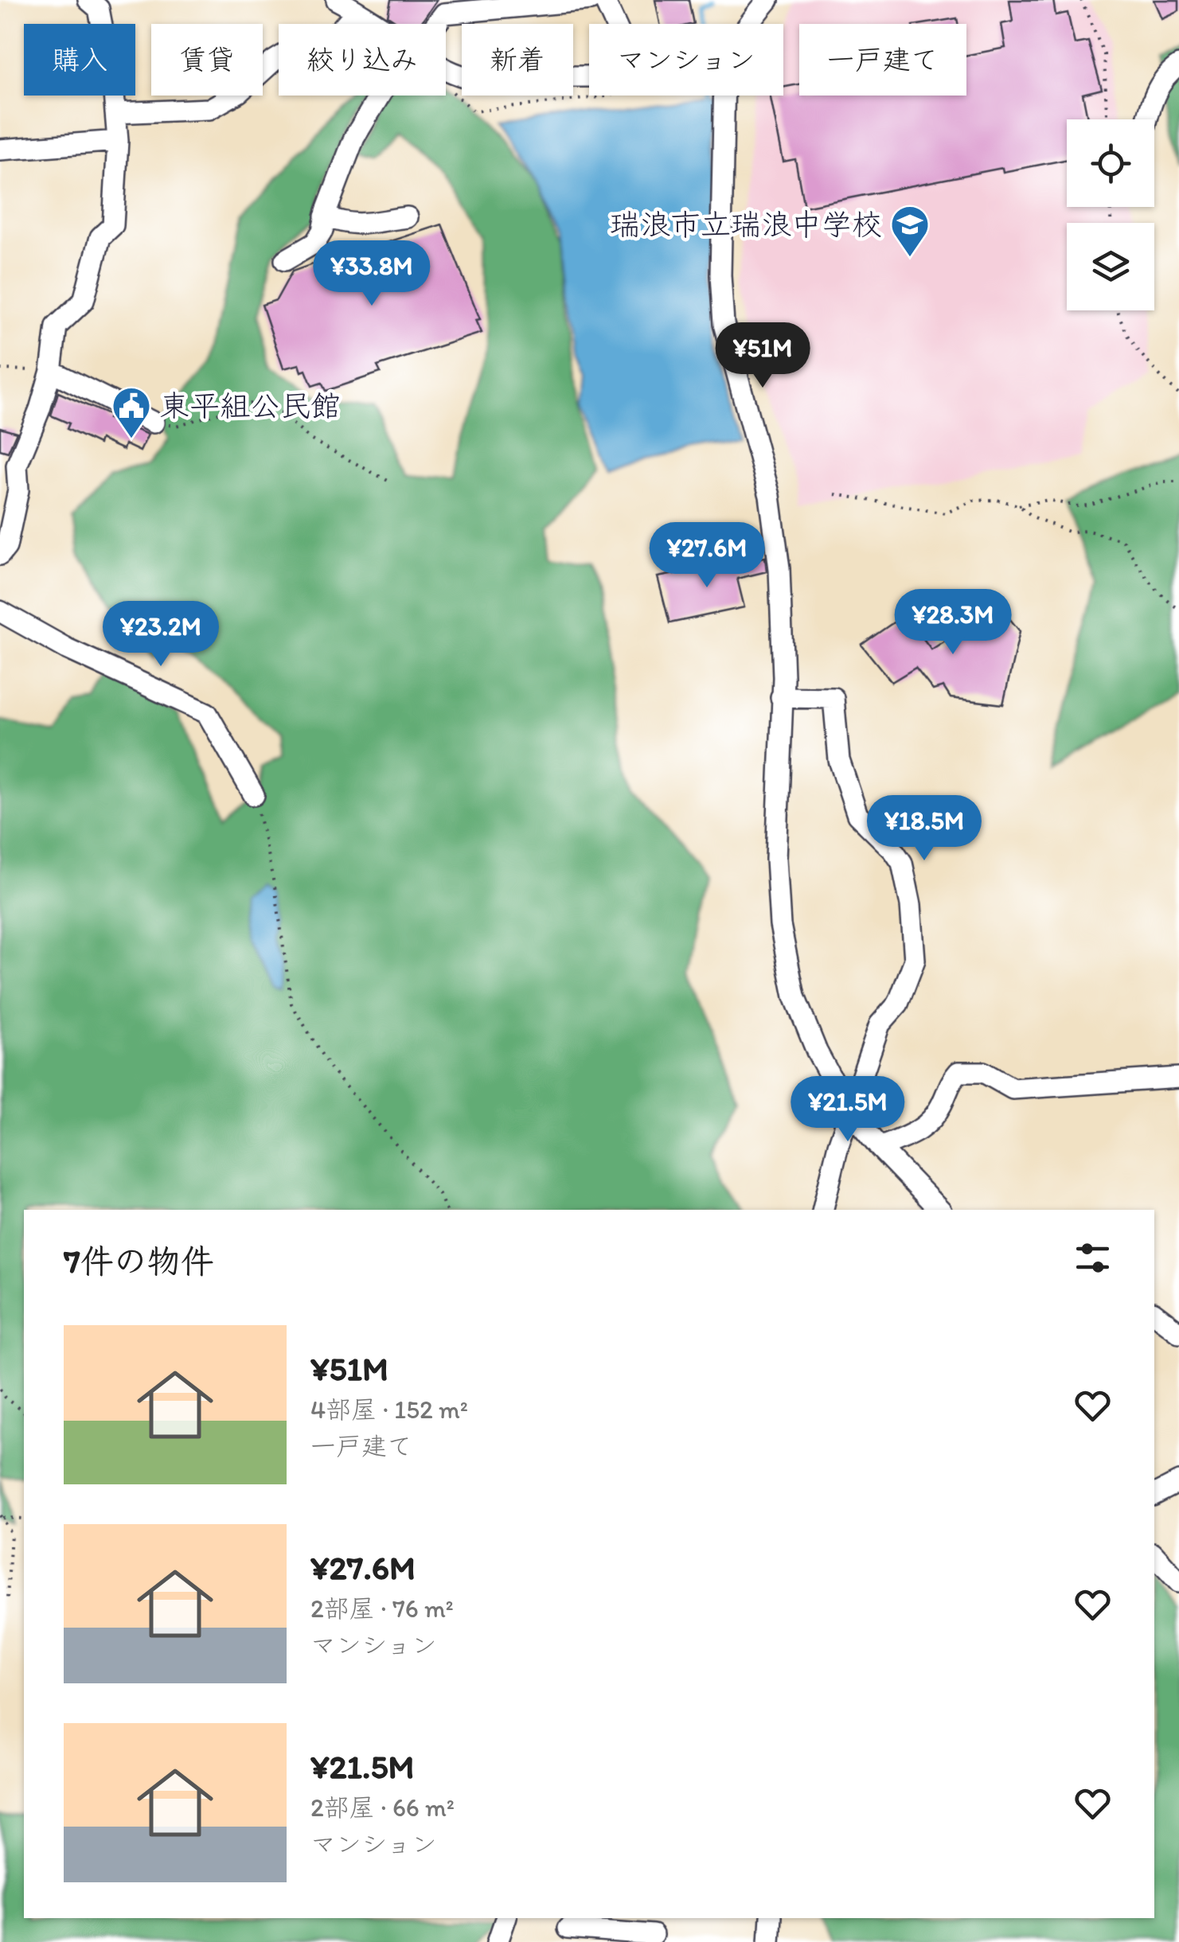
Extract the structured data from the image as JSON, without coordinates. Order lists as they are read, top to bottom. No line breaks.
{"places":{"school or university":["瑞浪市立瑞浪中学校"],"public building":["東平組公民館"]},"page":{"chip":["購入","賃貸","絞り込み","新着","マンション","一戸建て"],"price":["¥33.8M","¥51M","¥27.6M","¥28.3M","¥23.2M","¥18.5M","¥21.5M"],"heading":"7件の物件","list":[{"name":"¥51M","note":"4部屋 · 152 m² · 一戸建て"},{"name":"¥27.6M","note":"2部屋 · 76 m² · マンション"},{"name":"¥21.5M","note":"2部屋 · 66 m² · マンション"}]}}
